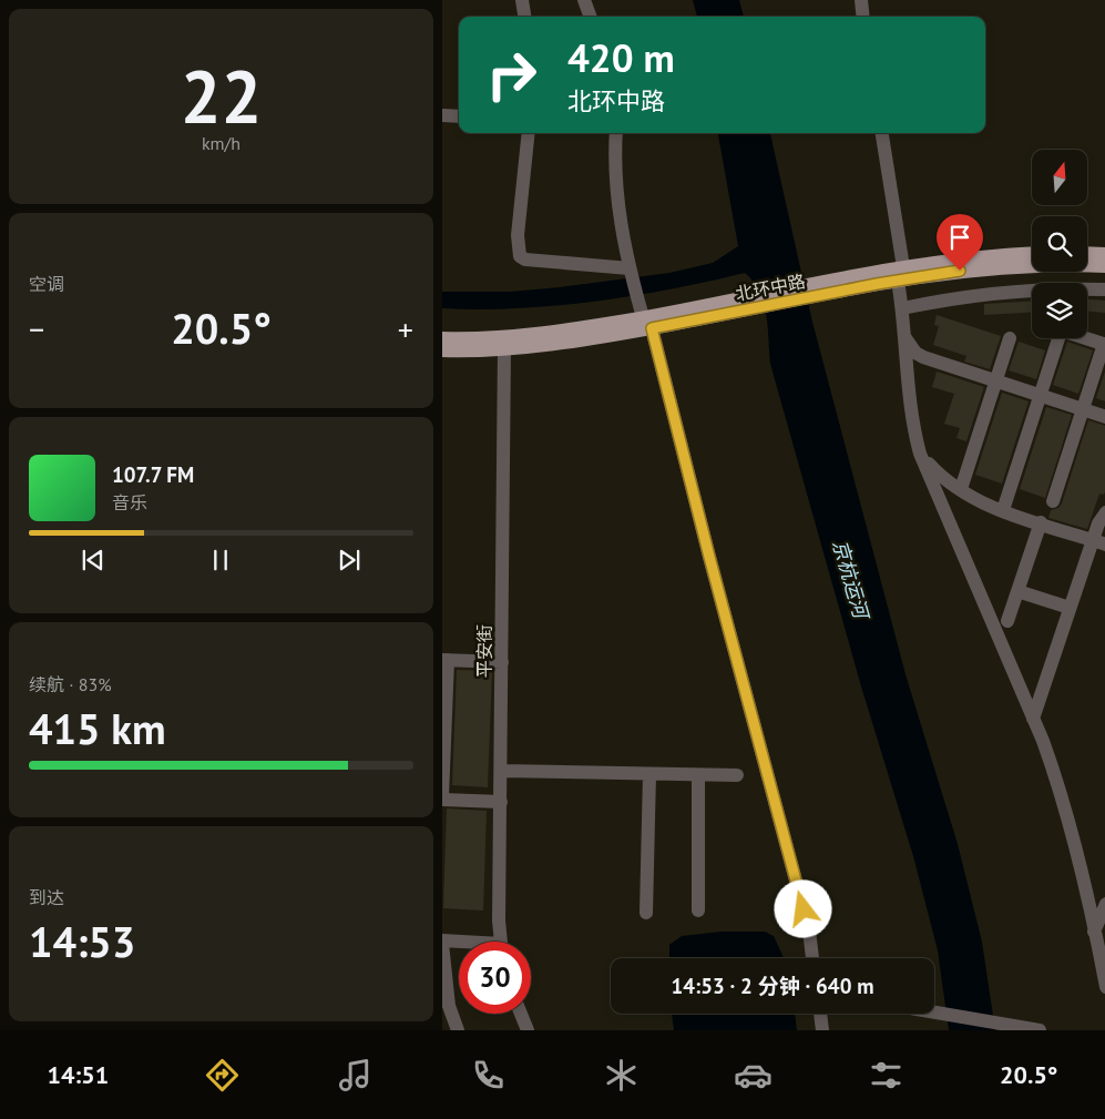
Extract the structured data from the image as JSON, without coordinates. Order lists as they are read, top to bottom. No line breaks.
{"streets":{"main road":["北环中路"],"street":["平安街"]},"crossings":[["北环中路","平安街"]],"water":["京杭运河"],"north":"top","page":{"tile":[["22","km/h"],"空调",["续航 · 83%","415 km"],["到达","14:53"]],"turn":["420 m","北环中路"],"heat":["−","20.5°","+"],"song":["107.7 FM","音乐"],"limit":"30","trip":"14:53 · 2 分钟 · 640 m","tabs":["14:51","20.5°"]}}
